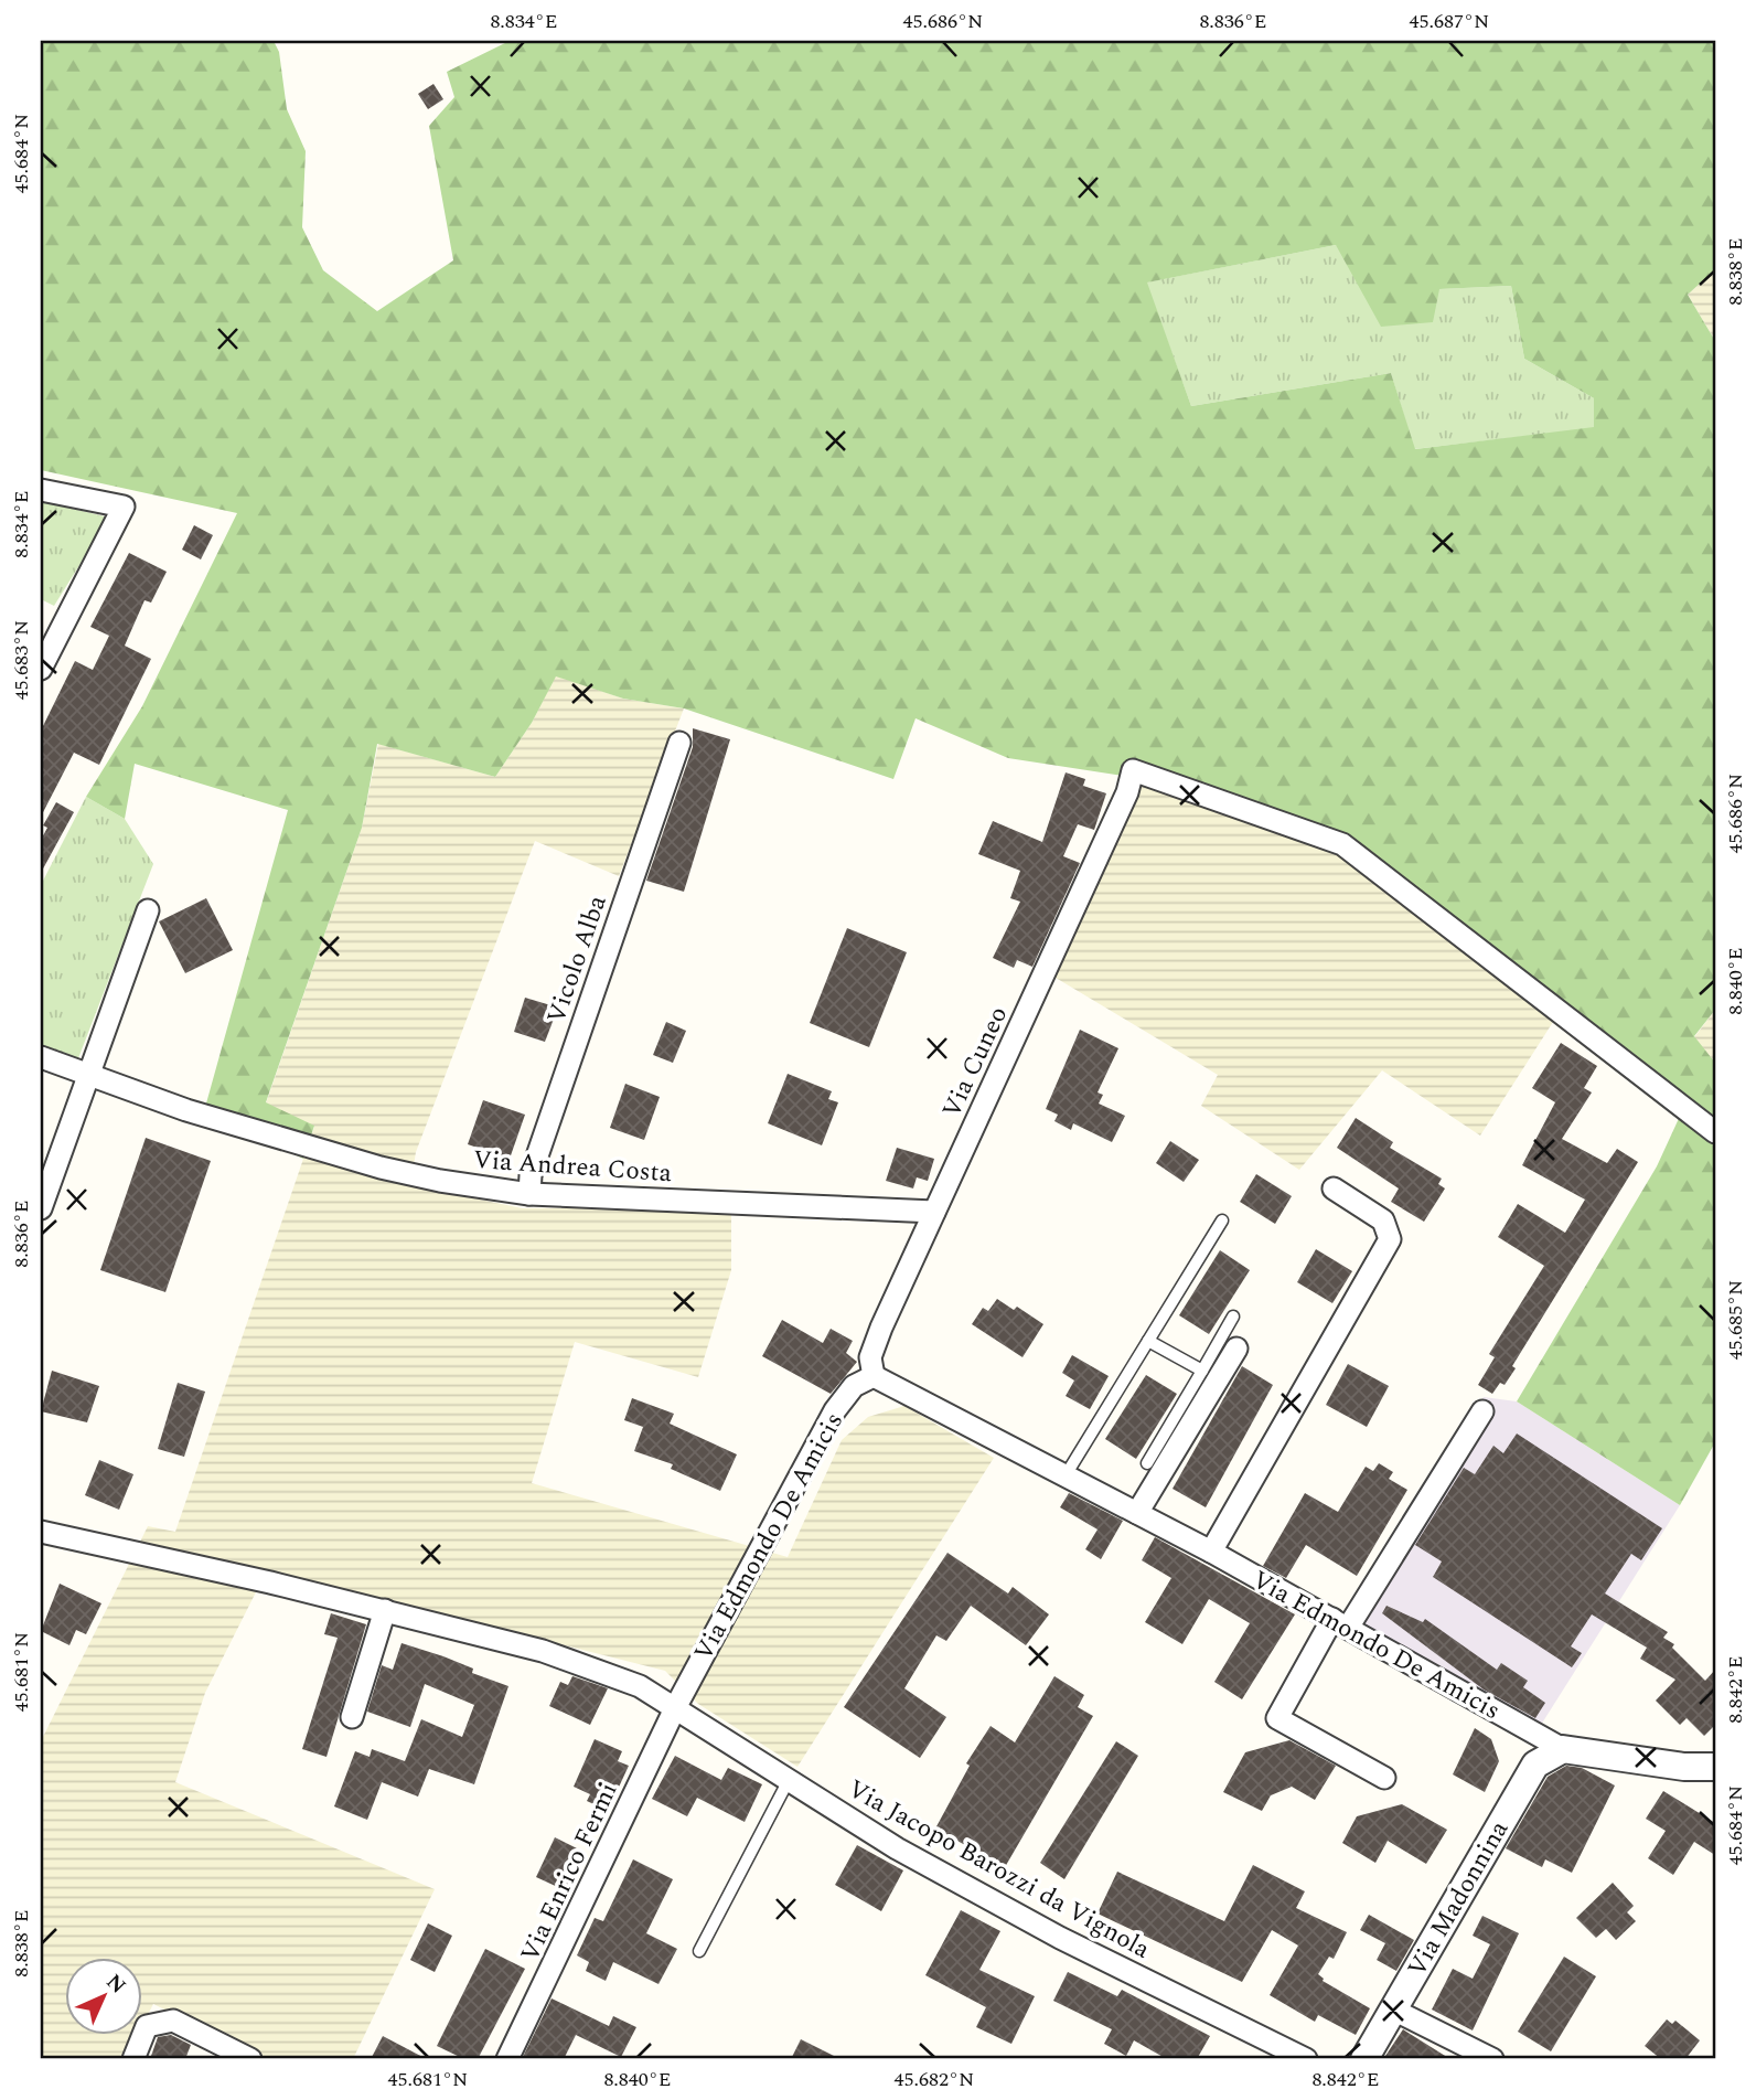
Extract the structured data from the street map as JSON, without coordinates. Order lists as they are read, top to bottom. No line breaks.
{"streets":{"street":["Vicolo Alba","Via Cuneo","Via Andrea Costa","Via Edmondo De Amicis","Via Jacopo Barozzi da Vignola","Via Enrico Fermi","Via Madonnina"]},"crossings":[["Vicolo Alba","Via Andrea Costa"],["Via Cuneo","Via Andrea Costa"],["Via Cuneo","Via Edmondo De Amicis"],["Via Edmondo De Amicis","Via Jacopo Barozzi da Vignola"],["Via Edmondo De Amicis","Via Enrico Fermi"],["Via Edmondo De Amicis","Via Madonnina"],["Via Jacopo Barozzi da Vignola","Via Enrico Fermi"]],"north":"top right","coordinates":["8.834°E","45.686°N","8.836°E","45.687°N","45.684°N","8.838°E","45.683°N","8.840°E","45.685°N","45.681°N","8.842°E","45.682°N"]}
